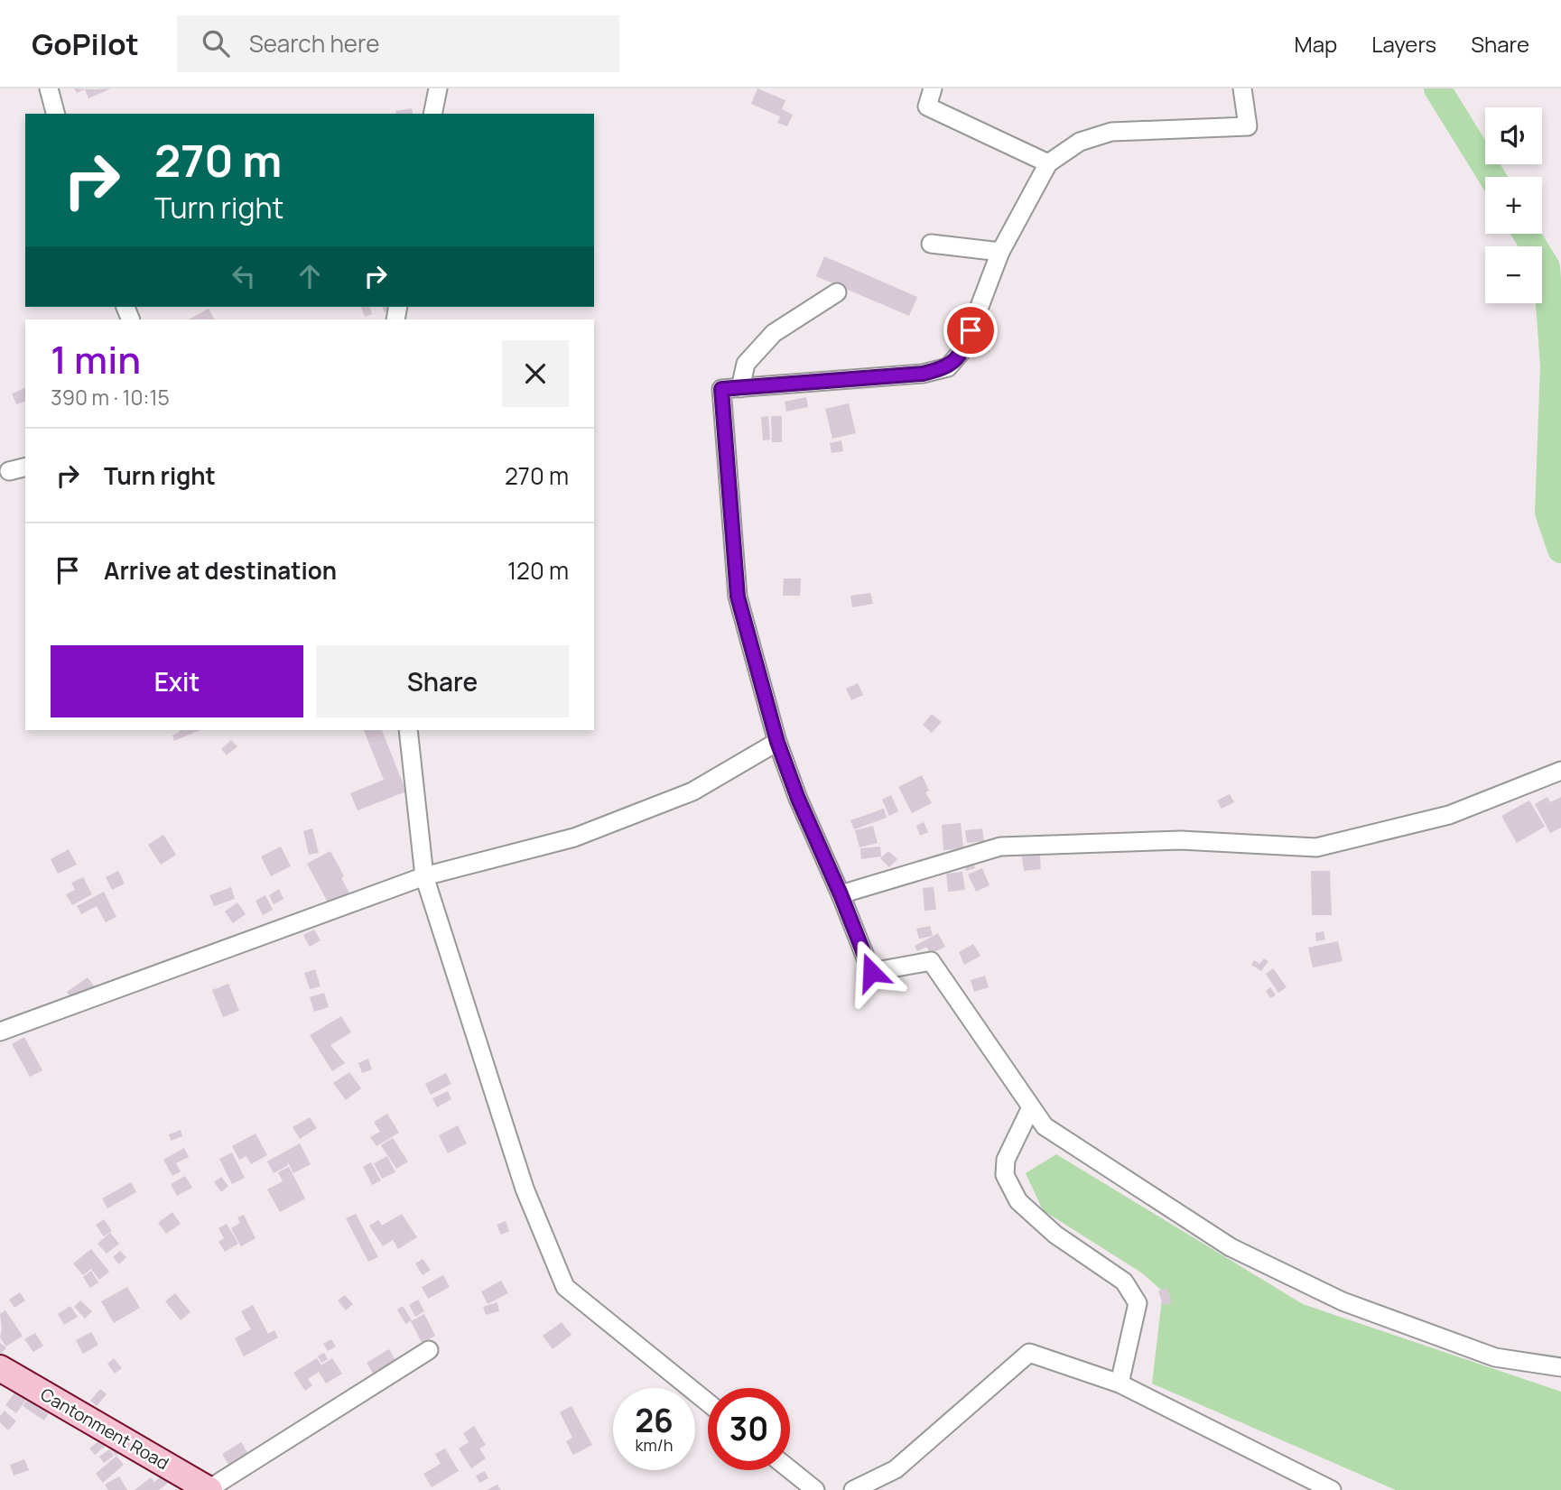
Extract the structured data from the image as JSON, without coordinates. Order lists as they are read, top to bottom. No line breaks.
{"streets":{"street":["Cantonment Road"]},"page":{"header":"GoPilot","search":"Search here","nav":["Map","Layers","Share"],"map_buttons":["+","−"],"turn":["270 m","Turn right"],"heading":["1 min","390 m · 10:15"],"list":[{"name":"Turn right","value":"270 m"},{"name":"Arrive at destination","value":"120 m"}],"buttons":["Exit","Share"],"speed":"26 km/h","limit":"30"}}
